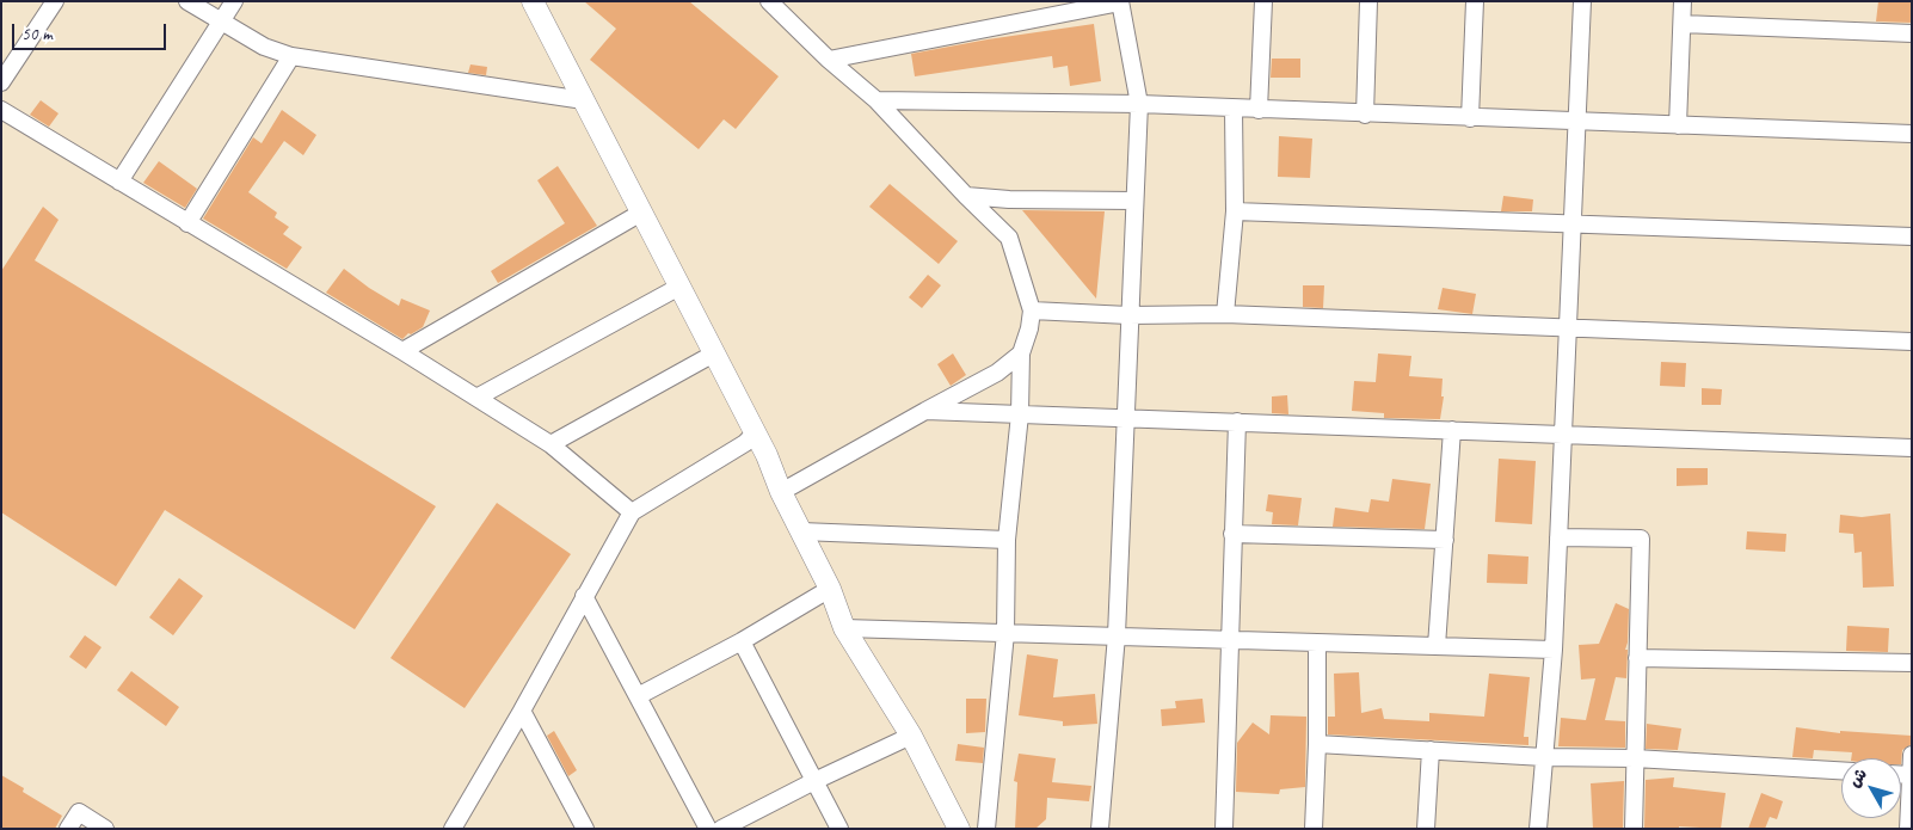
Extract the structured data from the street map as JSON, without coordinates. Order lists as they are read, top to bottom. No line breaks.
{"scale_bar":"50 m","north":"top left"}
